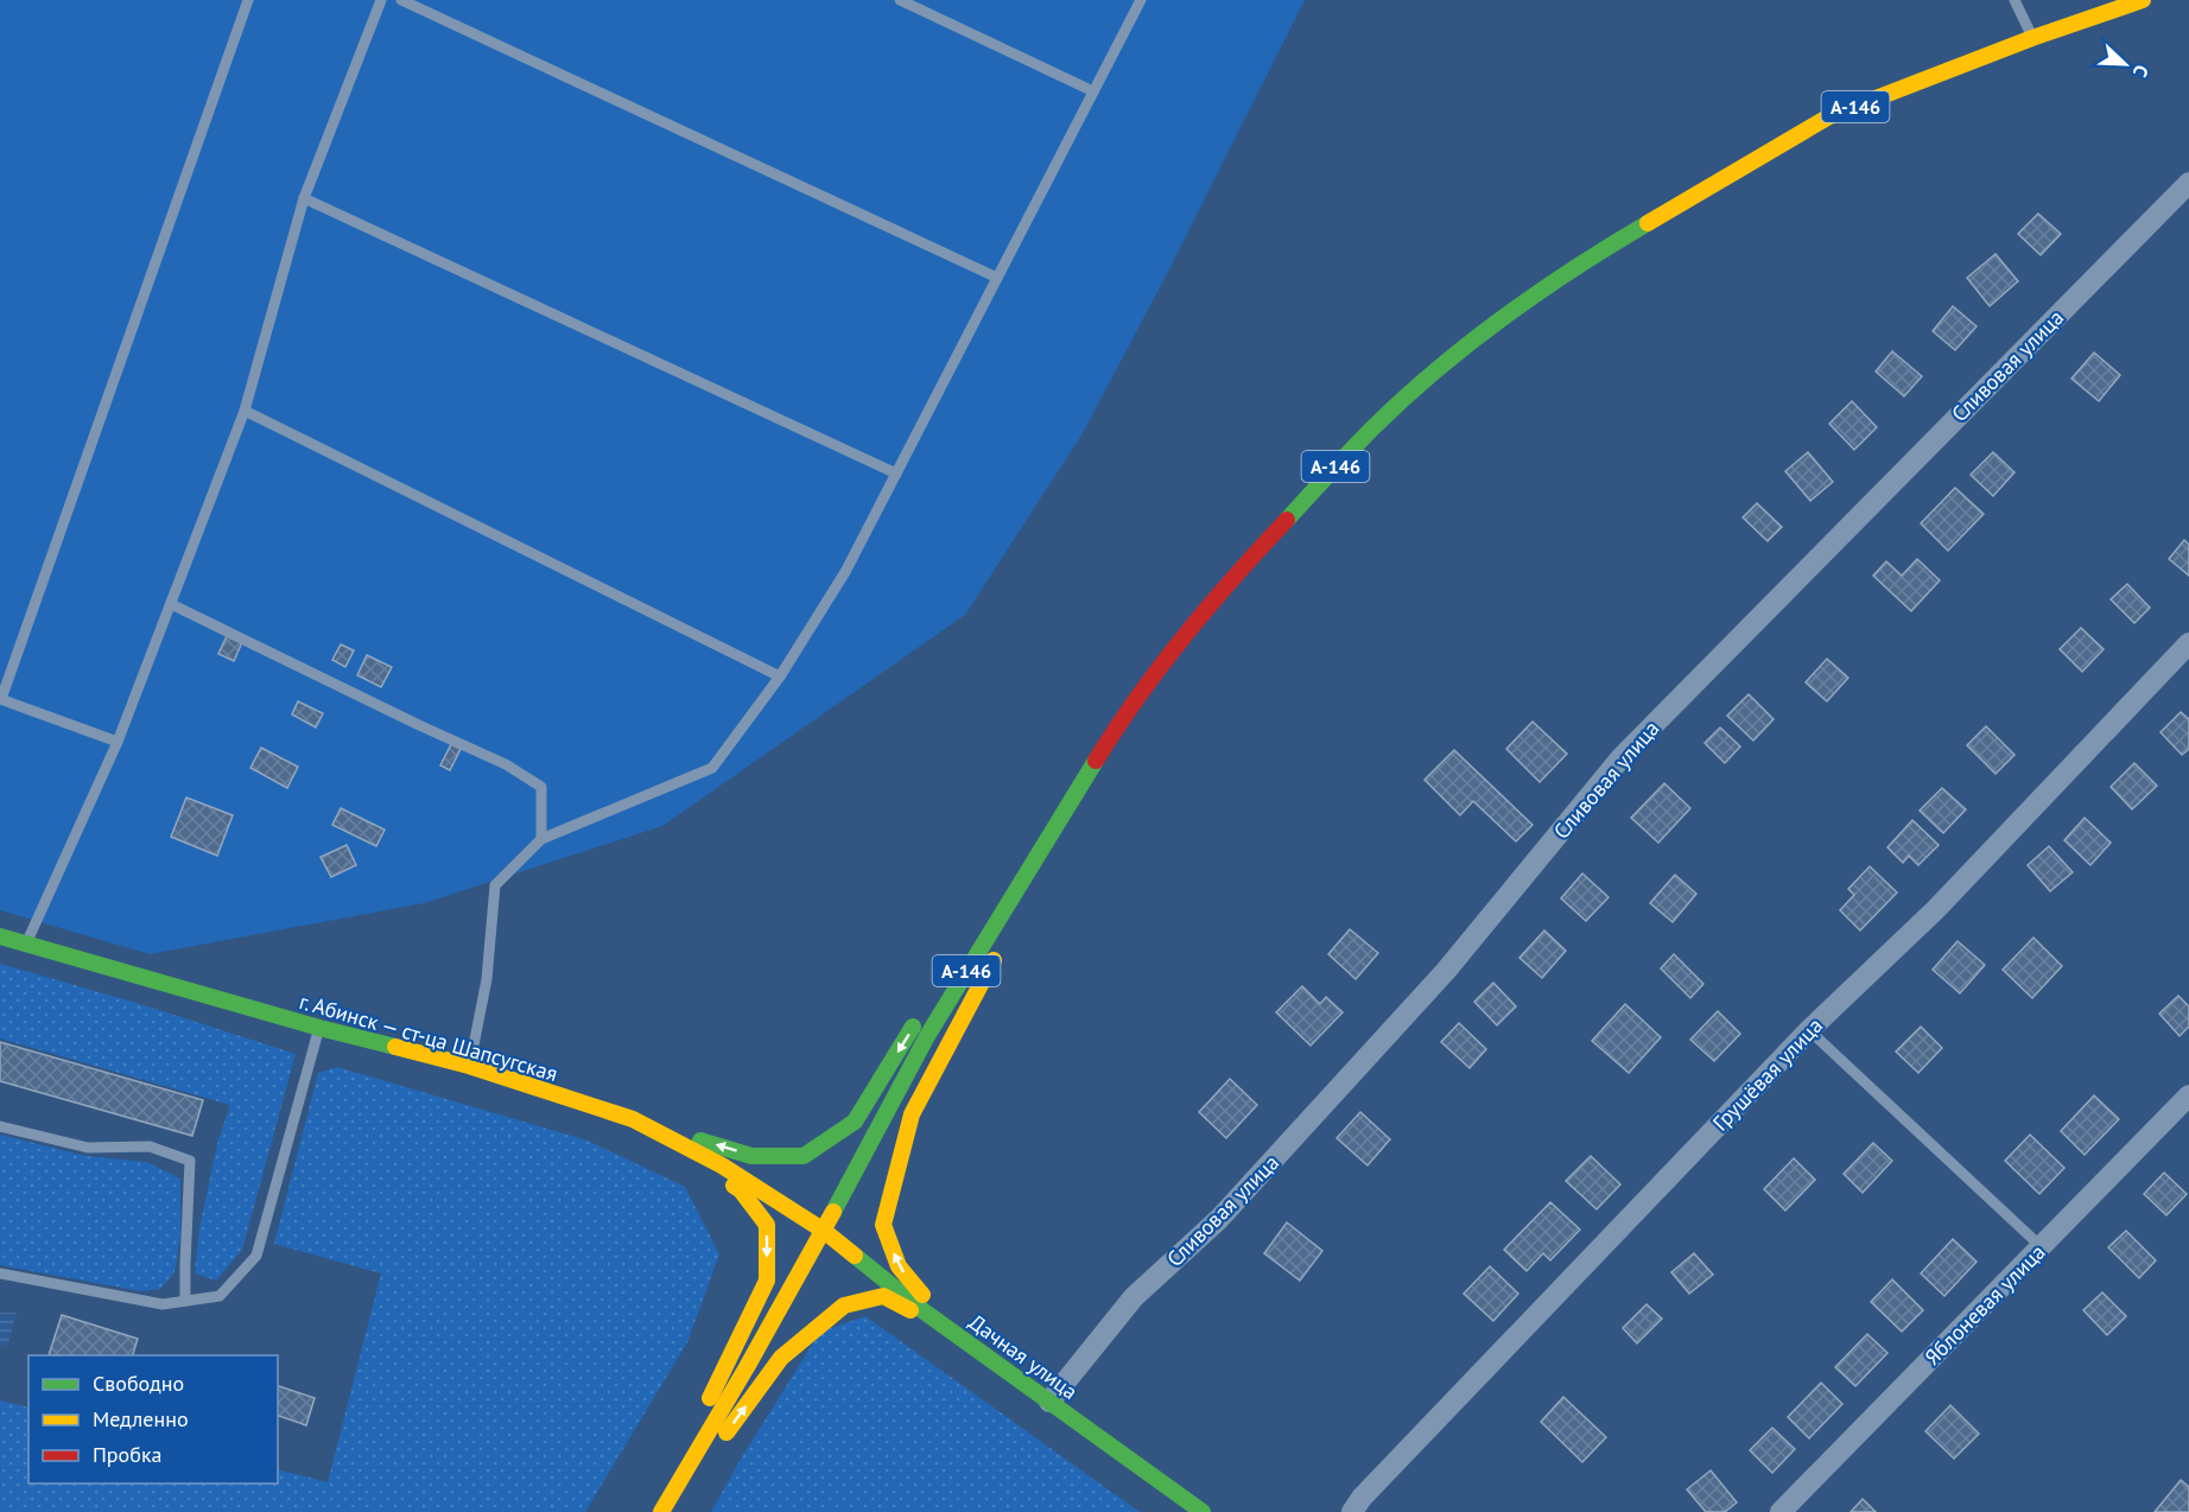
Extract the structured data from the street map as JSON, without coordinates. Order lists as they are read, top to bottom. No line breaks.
{"streets":{"main road":["А-146","г. Абинск — ст-ца Шапсугская","Дачная улица"],"street":["Сливовая улица","Грушёвая улица","Яблоневая улица"]},"crossings":[["А-146","г. Абинск — ст-ца Шапсугская"],["А-146","Дачная улица"],["Сливовая улица","Дачная улица"],["г. Абинск — ст-ца Шапсугская","Дачная улица"]],"legend":["Свободно","Медленно","Пробка"],"north":"bottom right"}
